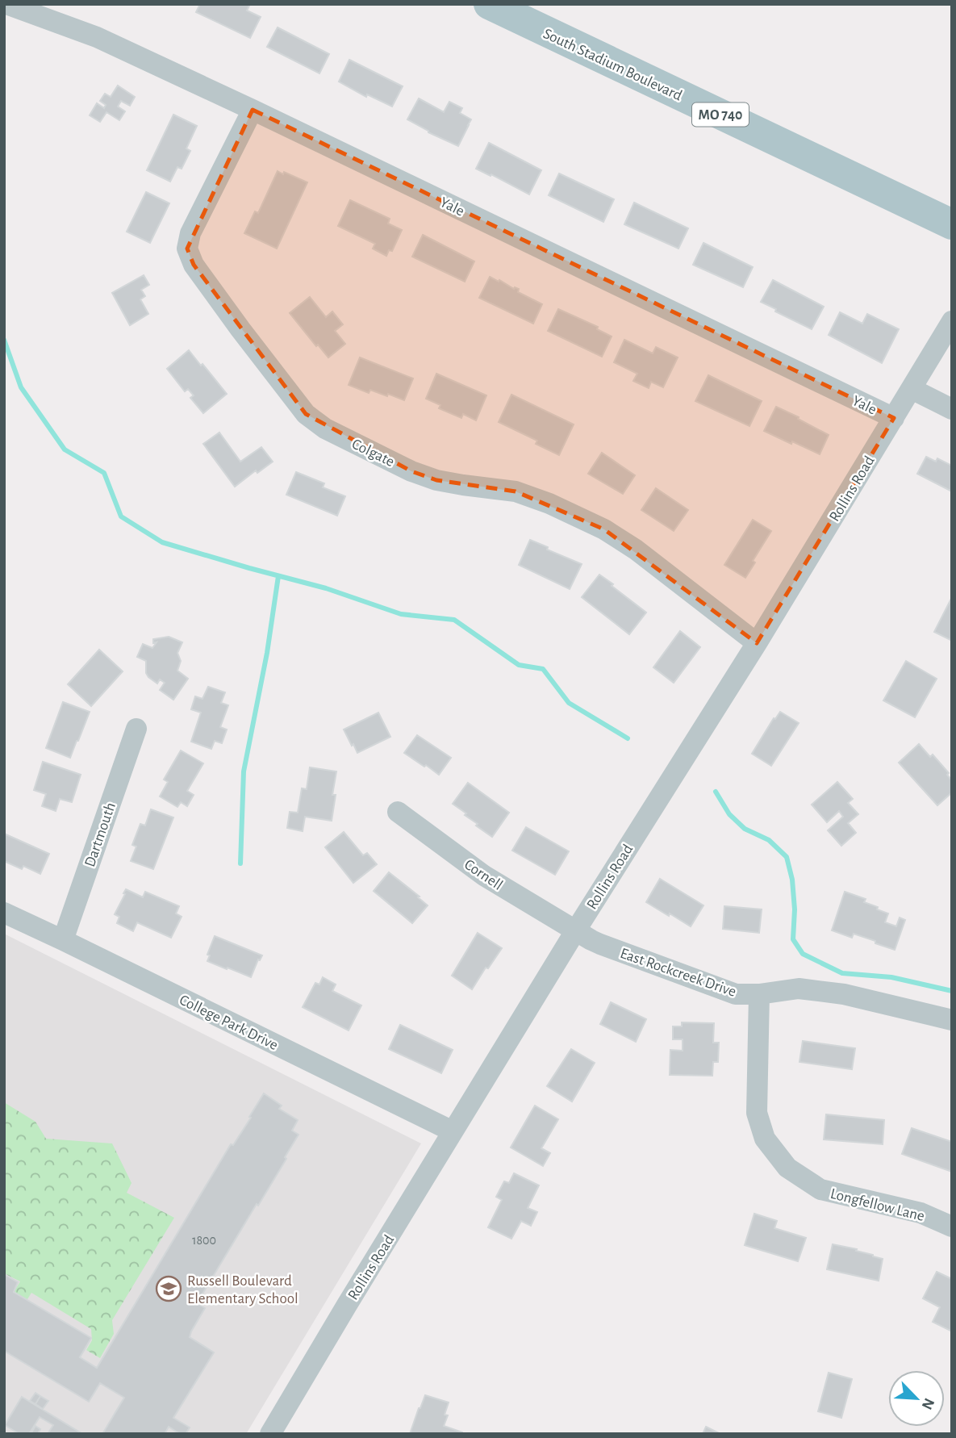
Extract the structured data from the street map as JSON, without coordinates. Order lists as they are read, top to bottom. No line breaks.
{"streets":{"main road":["South Stadium Boulevard","MO 740"],"street":["Yale","Colgate","Rollins Road","Dartmouth","Cornell","East Rockcreek Drive","College Park Drive","Longfellow Lane"]},"crossings":[["Yale","Colgate"],["Yale","Rollins Road"],["Colgate","Rollins Road"],["Rollins Road","Cornell"],["Rollins Road","East Rockcreek Drive"],["Rollins Road","College Park Drive"],["Dartmouth","College Park Drive"],["Cornell","East Rockcreek Drive"],["East Rockcreek Drive","Longfellow Lane"]],"places":{"school or university":["Russell Boulevard Elementary School"]},"house_numbers":["1800"],"north":"bottom right"}
